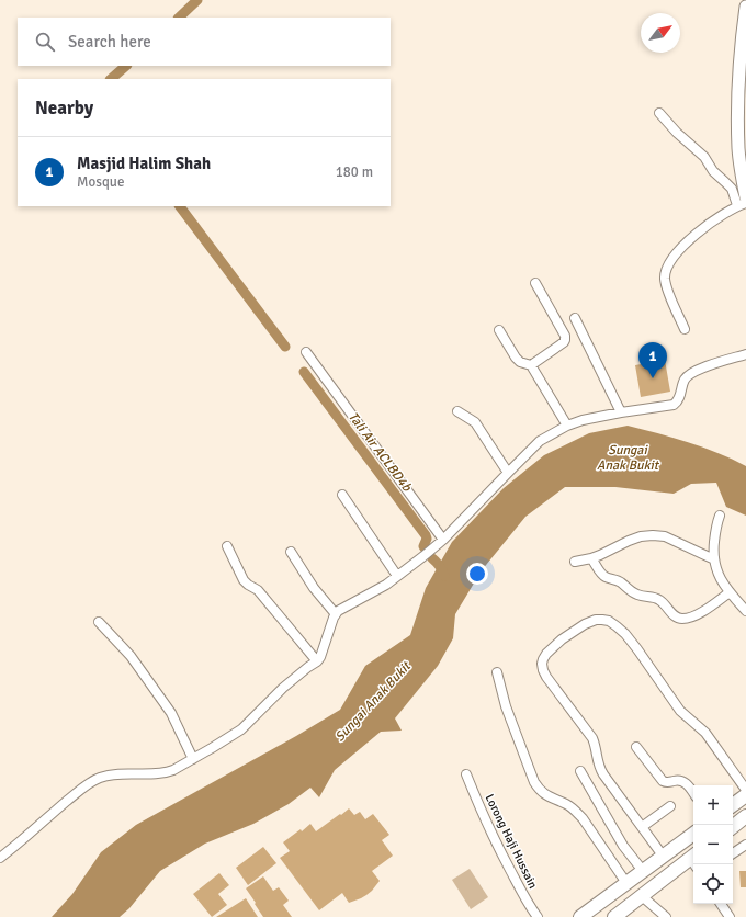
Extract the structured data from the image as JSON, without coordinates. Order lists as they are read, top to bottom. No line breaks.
{"streets":{"street":["Lorong Haji Hussain"]},"water":["Sungai Anak Bukit","Tali Air ACLBD4b"],"north":"top right","page":{"search":"Search here","heading":"Nearby","list":[{"mark":"1","name":"Masjid Halim Shah","note":"Mosque","value":"180 m"}],"pins":"1","map_buttons":["+","−"]}}
